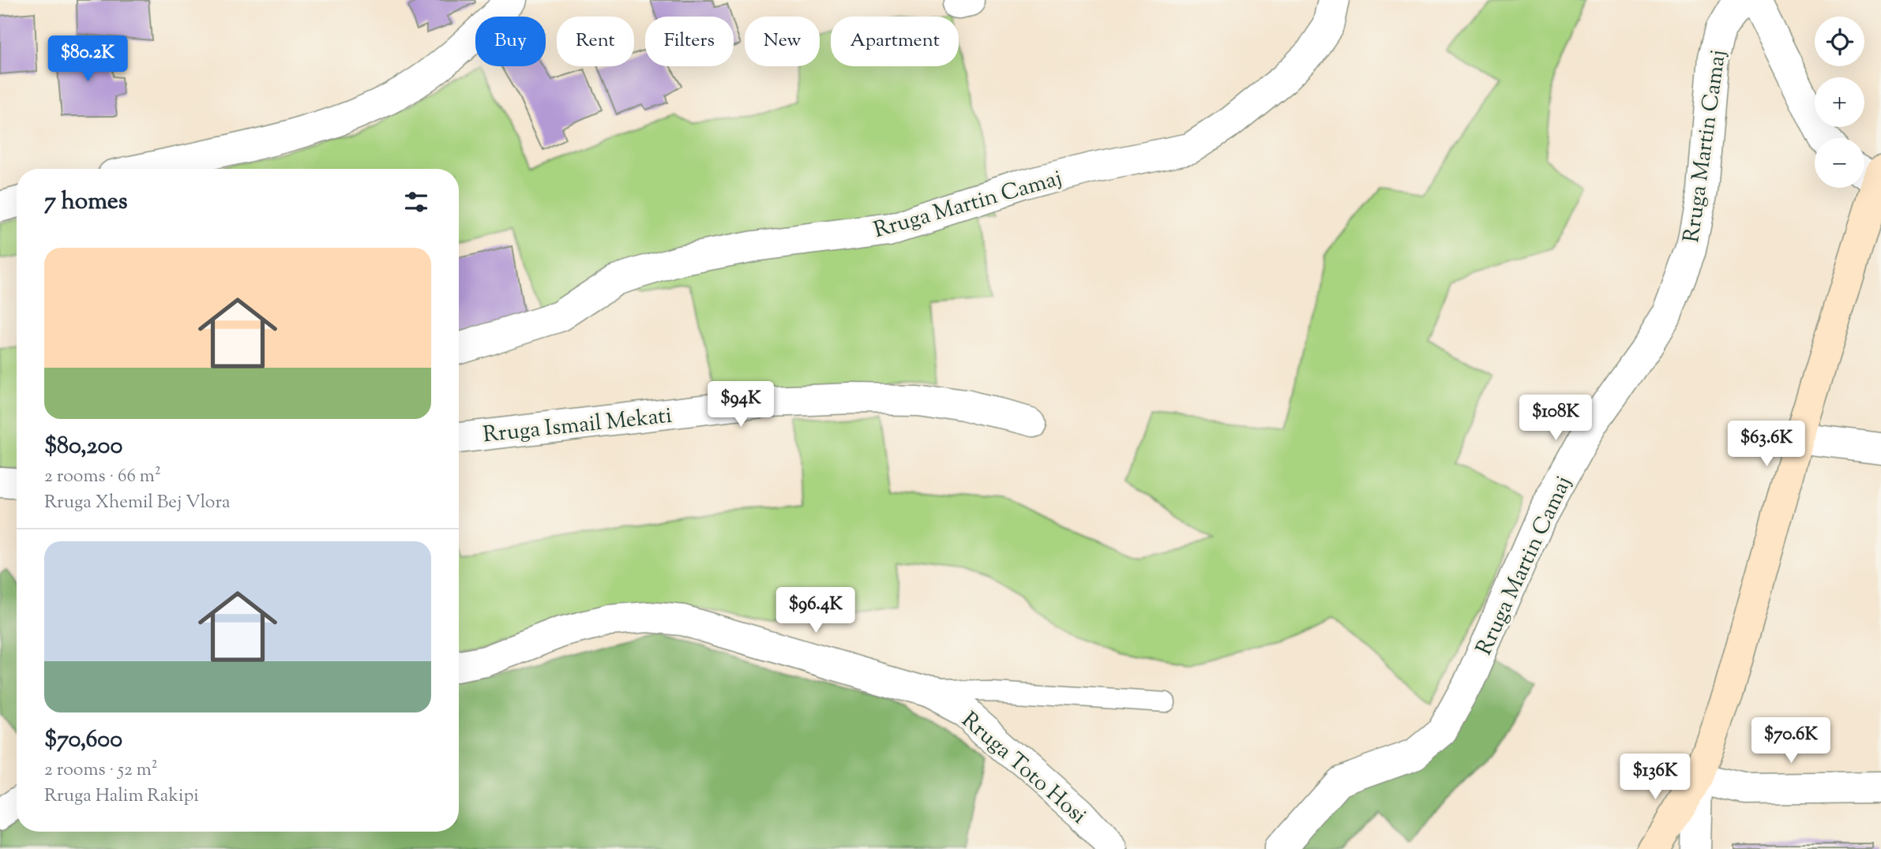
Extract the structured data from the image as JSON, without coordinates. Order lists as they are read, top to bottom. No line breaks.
{"streets":{"street":["Rruga Martin Camaj","Rruga Ismail Mekati","Rruga Toto Hosi"]},"page":{"map_buttons":["+","−"],"chip":["Buy","Rent","Filters","New","Apartment"],"price":["$80.2K","$94K","$108K","$63.6K","$96.4K","$70.6K","$136K"],"heading":"7 homes","list":[{"name":"$80,200","note":"2 rooms · 66 m² · Rruga Xhemil Bej Vlora"},{"name":"$70,600","note":"2 rooms · 52 m² · Rruga Halim Rakipi"}]}}
